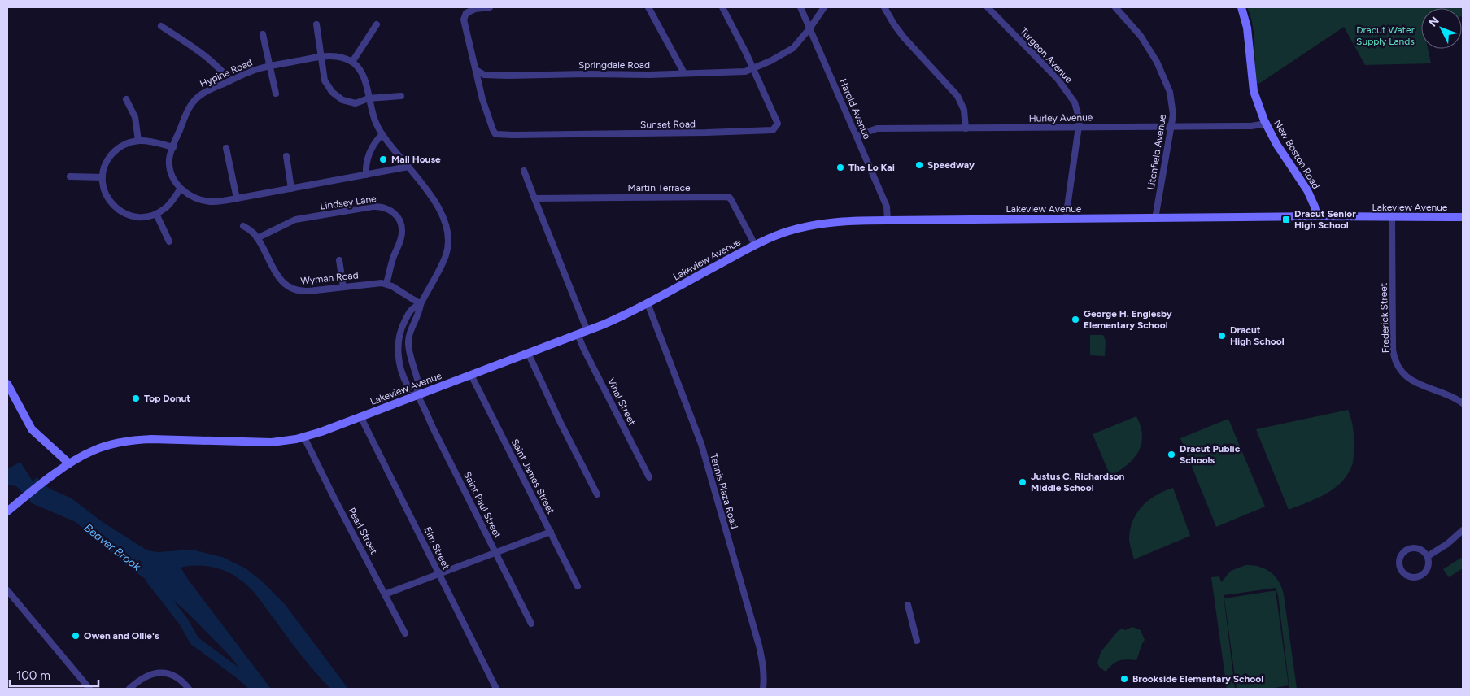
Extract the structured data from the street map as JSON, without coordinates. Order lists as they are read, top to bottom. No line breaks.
{"streets":{"main road":["New Boston Road","Lakeview Avenue"],"street":["Turgeon Avenue","Springdale Road","Hypine Road","Harold Avenue","Hurley Avenue","Sunset Road","Litchfield Avenue","Martin Terrace","Lindsey Lane","Wyman Road","Frederick Street","Vinal Street","Saint James Street","Tennis Plaza Road","Saint Paul Street","Pearl Street","Elm Street"]},"crossings":[["Turgeon Avenue","Hurley Avenue"],["Turgeon Avenue","Lakeview Avenue"],["Springdale Road","Harold Avenue"],["Springdale Road","Sunset Road"],["Harold Avenue","Hurley Avenue"],["Harold Avenue","Lakeview Avenue"],["Hurley Avenue","Litchfield Avenue"],["Hurley Avenue","New Boston Road"],["Litchfield Avenue","Lakeview Avenue"],["New Boston Road","Lakeview Avenue"],["Martin Terrace","Lakeview Avenue"],["Lindsey Lane","Wyman Road"],["Lakeview Avenue","Frederick Street"],["Lakeview Avenue","Vinal Street"],["Lakeview Avenue","Saint James Street"],["Lakeview Avenue","Tennis Plaza Road"],["Lakeview Avenue","Saint Paul Street"],["Lakeview Avenue","Pearl Street"],["Lakeview Avenue","Elm Street"]],"water":["Beaver Brook"],"parks":["Dracut Water Supply Lands"],"places":{"other":["Mail House","Speedway","The Lo Kai","George H. Englesby Elementary School","Dracut High School","Top Donut","Dracut Public Schools","Justus C. Richardson Middle School","Owen and Ollie's","Brookside Elementary School"],"transit":["Dracut Senior High School"]},"scale_bar":"100 m","north":"top left"}
